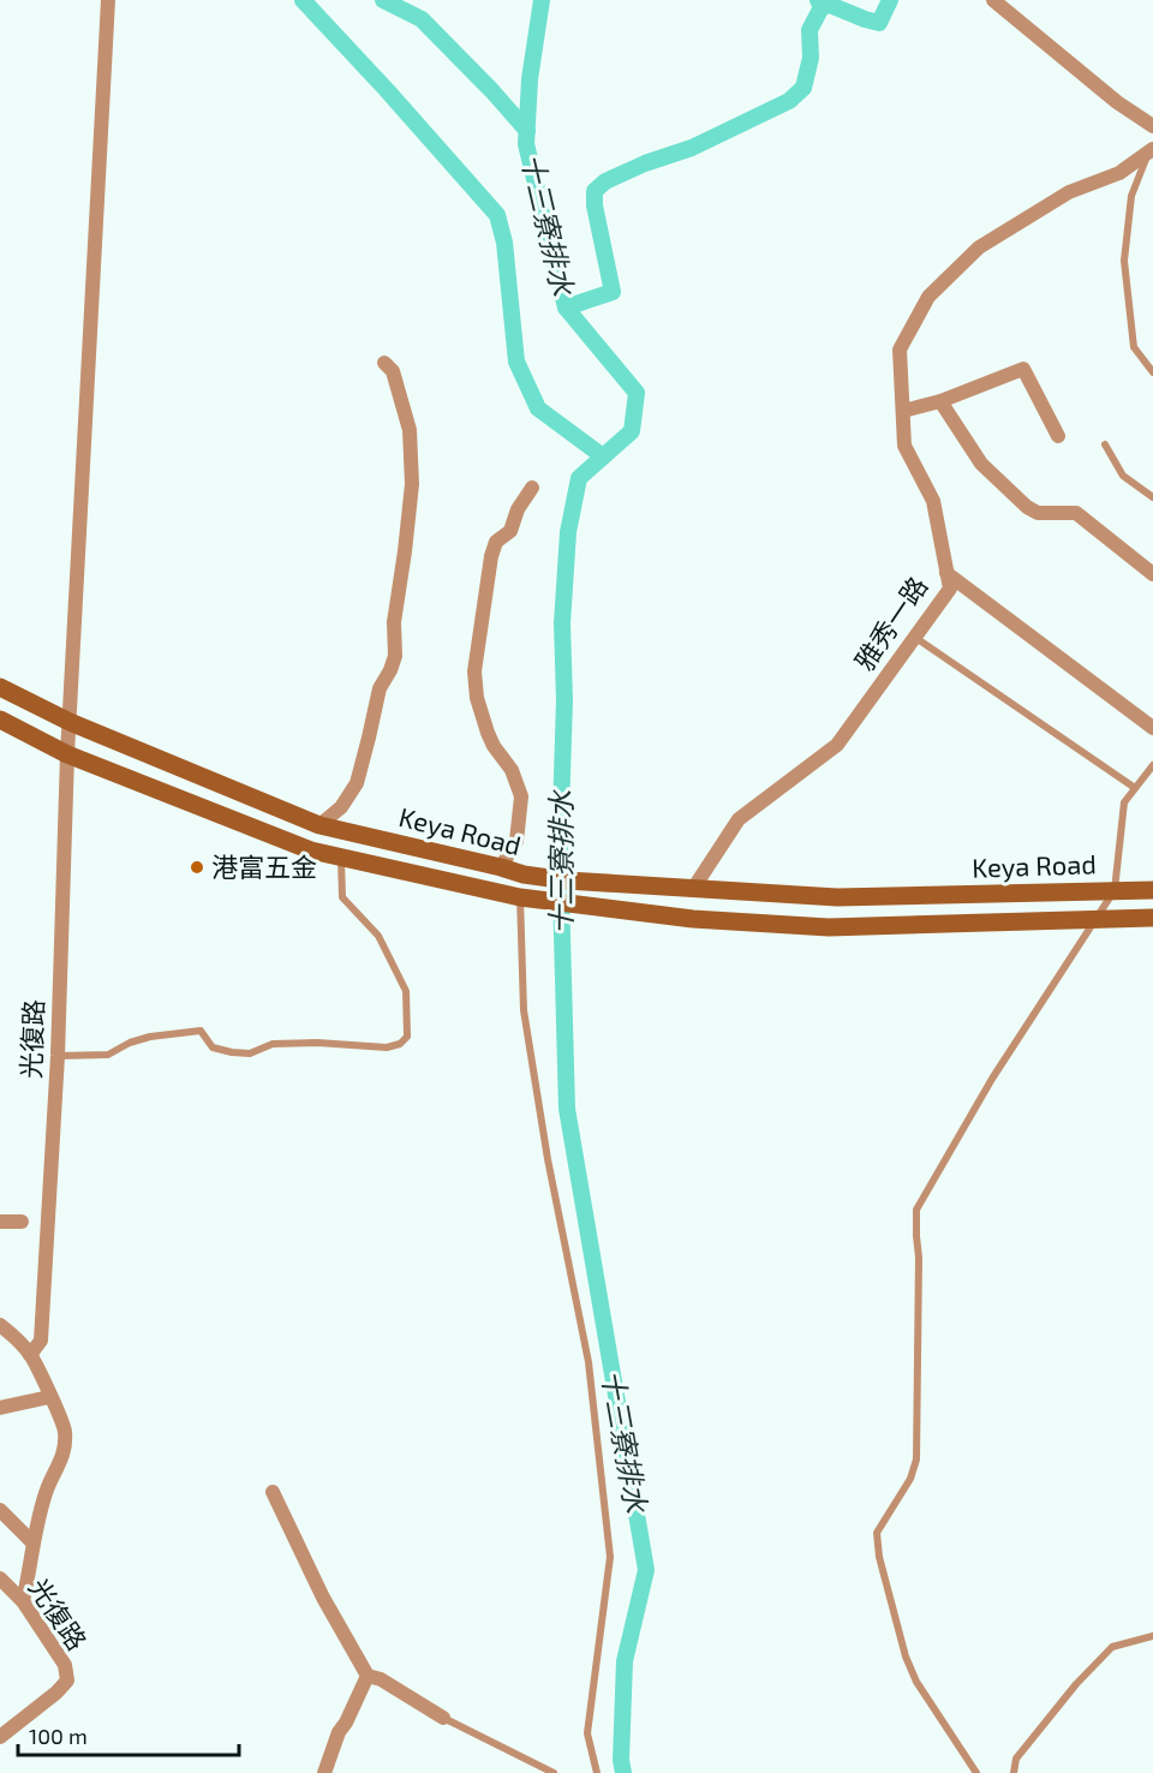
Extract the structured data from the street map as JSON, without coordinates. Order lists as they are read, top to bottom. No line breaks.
{"streets":{"street":["雅秀一路","Keya Road","光復路"]},"crossings":[["雅秀一路","Keya Road"],["Keya Road","光復路"]],"water":["十三寮排水"],"places":["港富五金"],"scale_bar":"100 m"}
